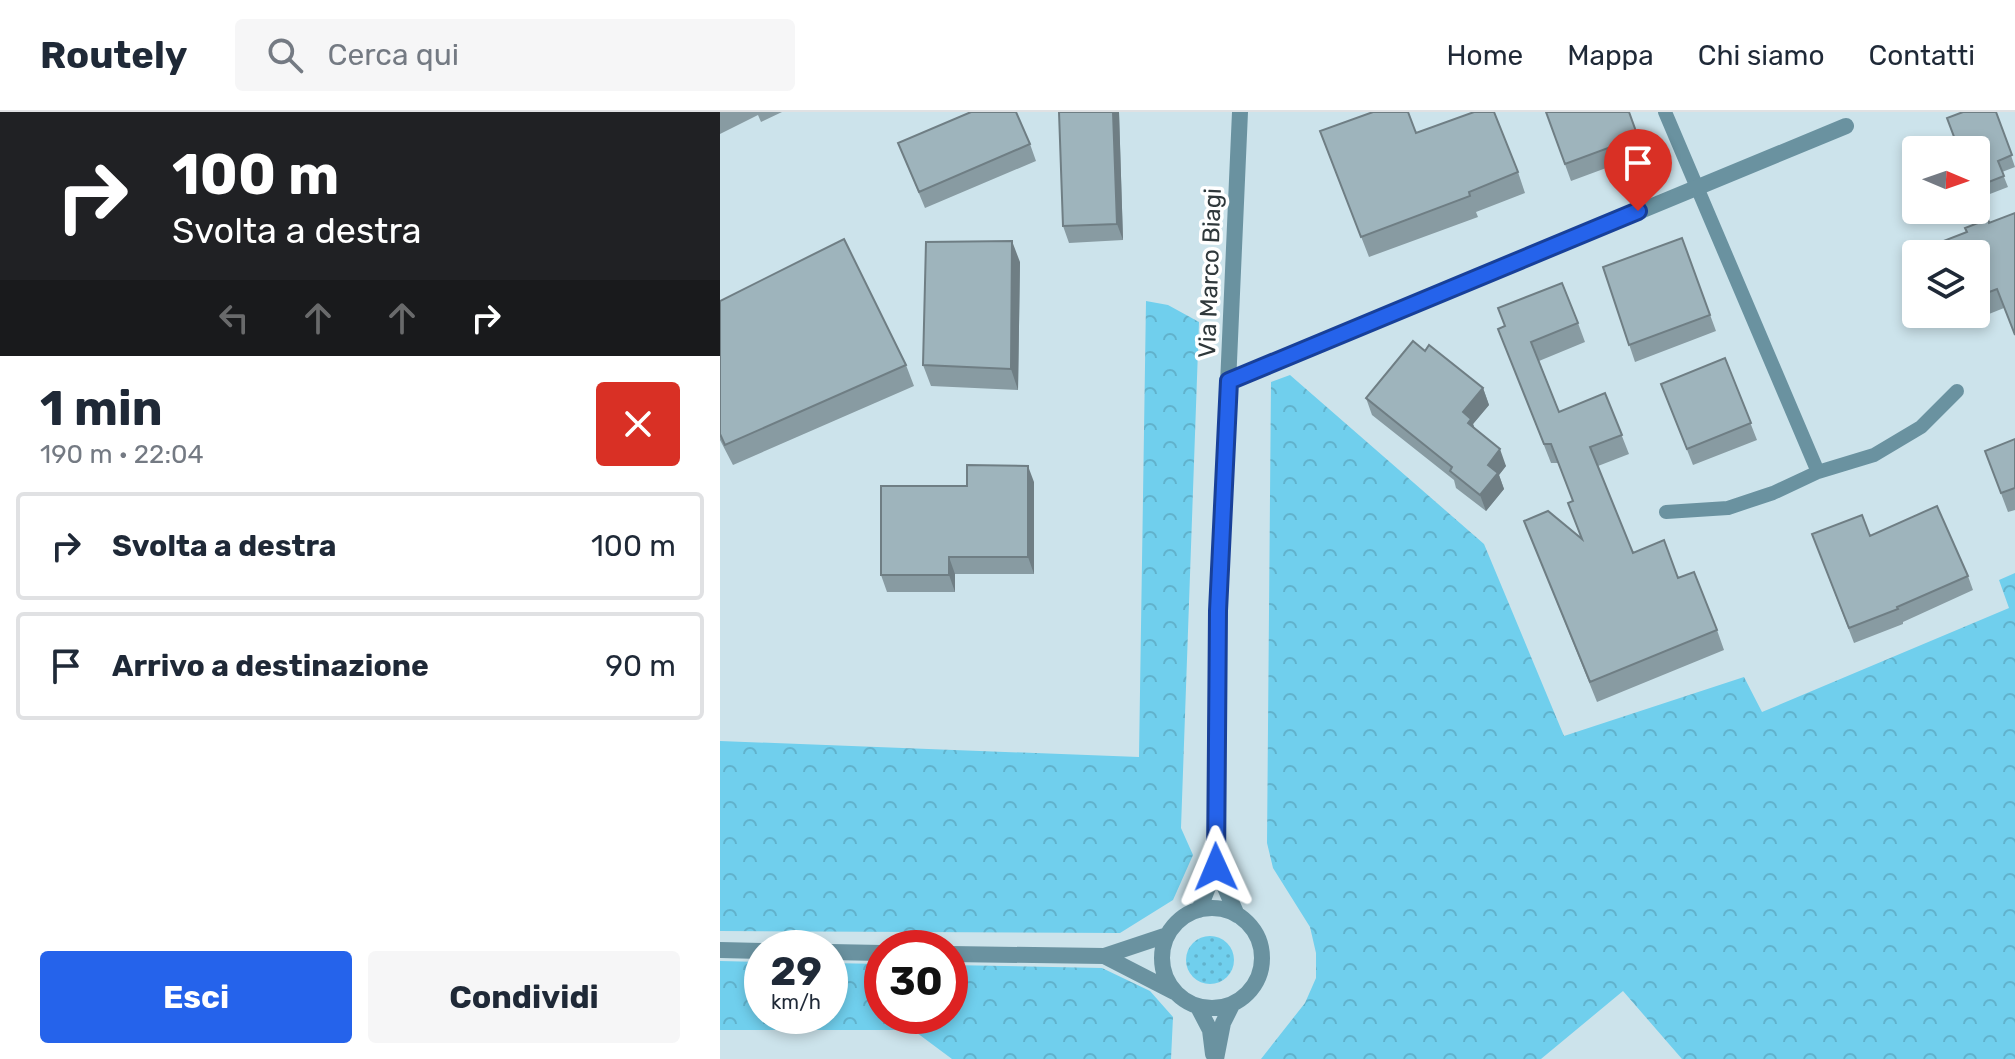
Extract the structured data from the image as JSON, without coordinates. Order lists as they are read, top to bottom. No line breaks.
{"streets":{"street":["Via Marco Biagi"]},"north":"right","page":{"header":"Routely","search":"Cerca qui","nav":["Home","Mappa","Chi siamo","Contatti"],"turn":["100 m","Svolta a destra"],"heading":["1 min","190 m · 22:04"],"list":[{"name":"Svolta a destra","value":"100 m"},{"name":"Arrivo a destinazione","value":"90 m"}],"speed":"29 km/h","limit":"30","buttons":["Esci","Condividi"]}}
